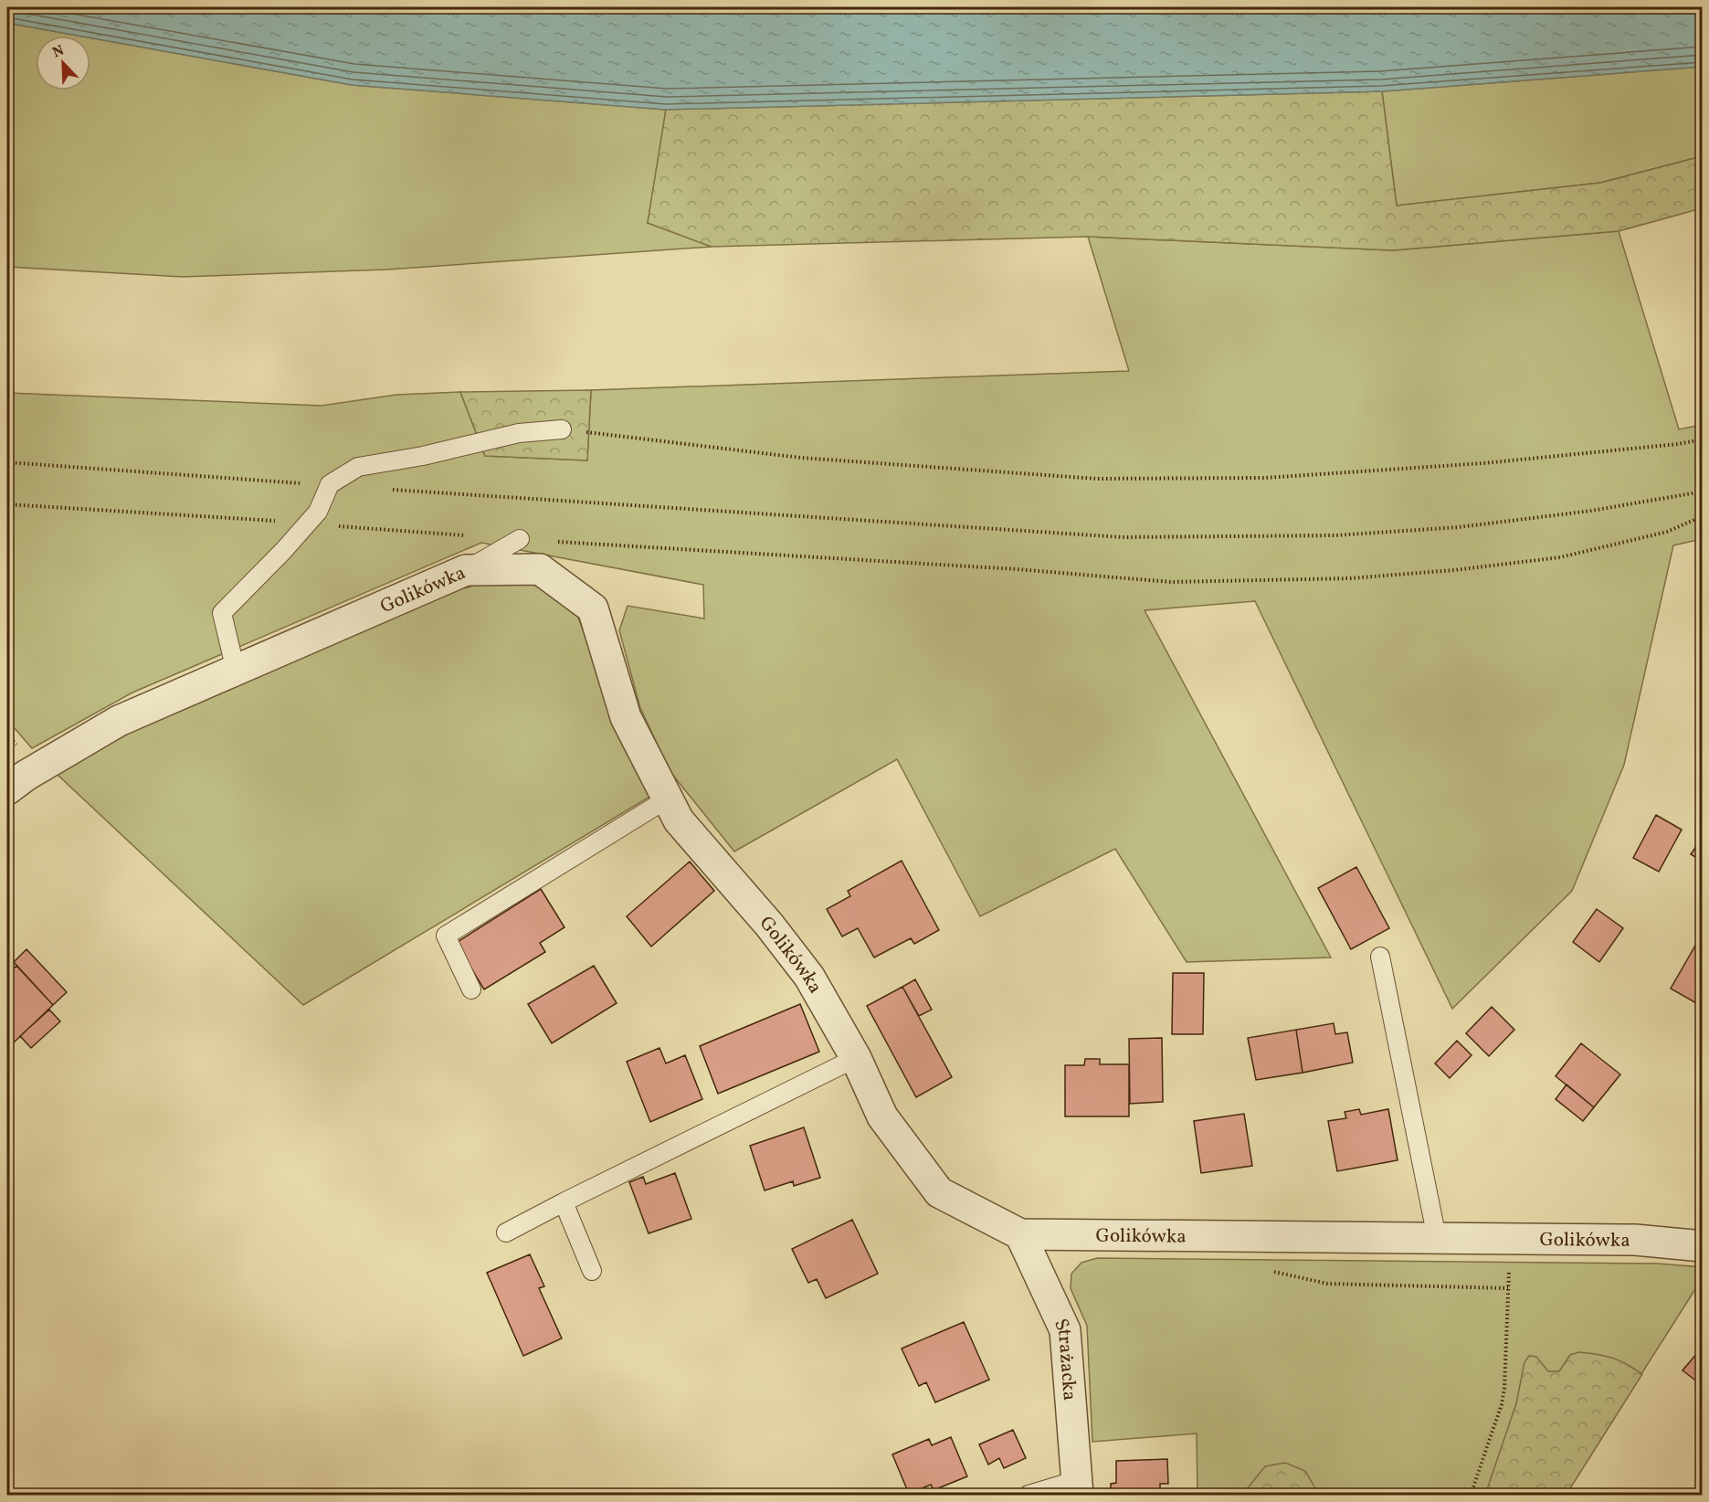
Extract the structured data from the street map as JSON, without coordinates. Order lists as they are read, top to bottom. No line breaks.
{"streets":{"street":["Golikówka","Strażacka"]},"crossings":[["Golikówka","Strażacka"]],"north":"top left"}
